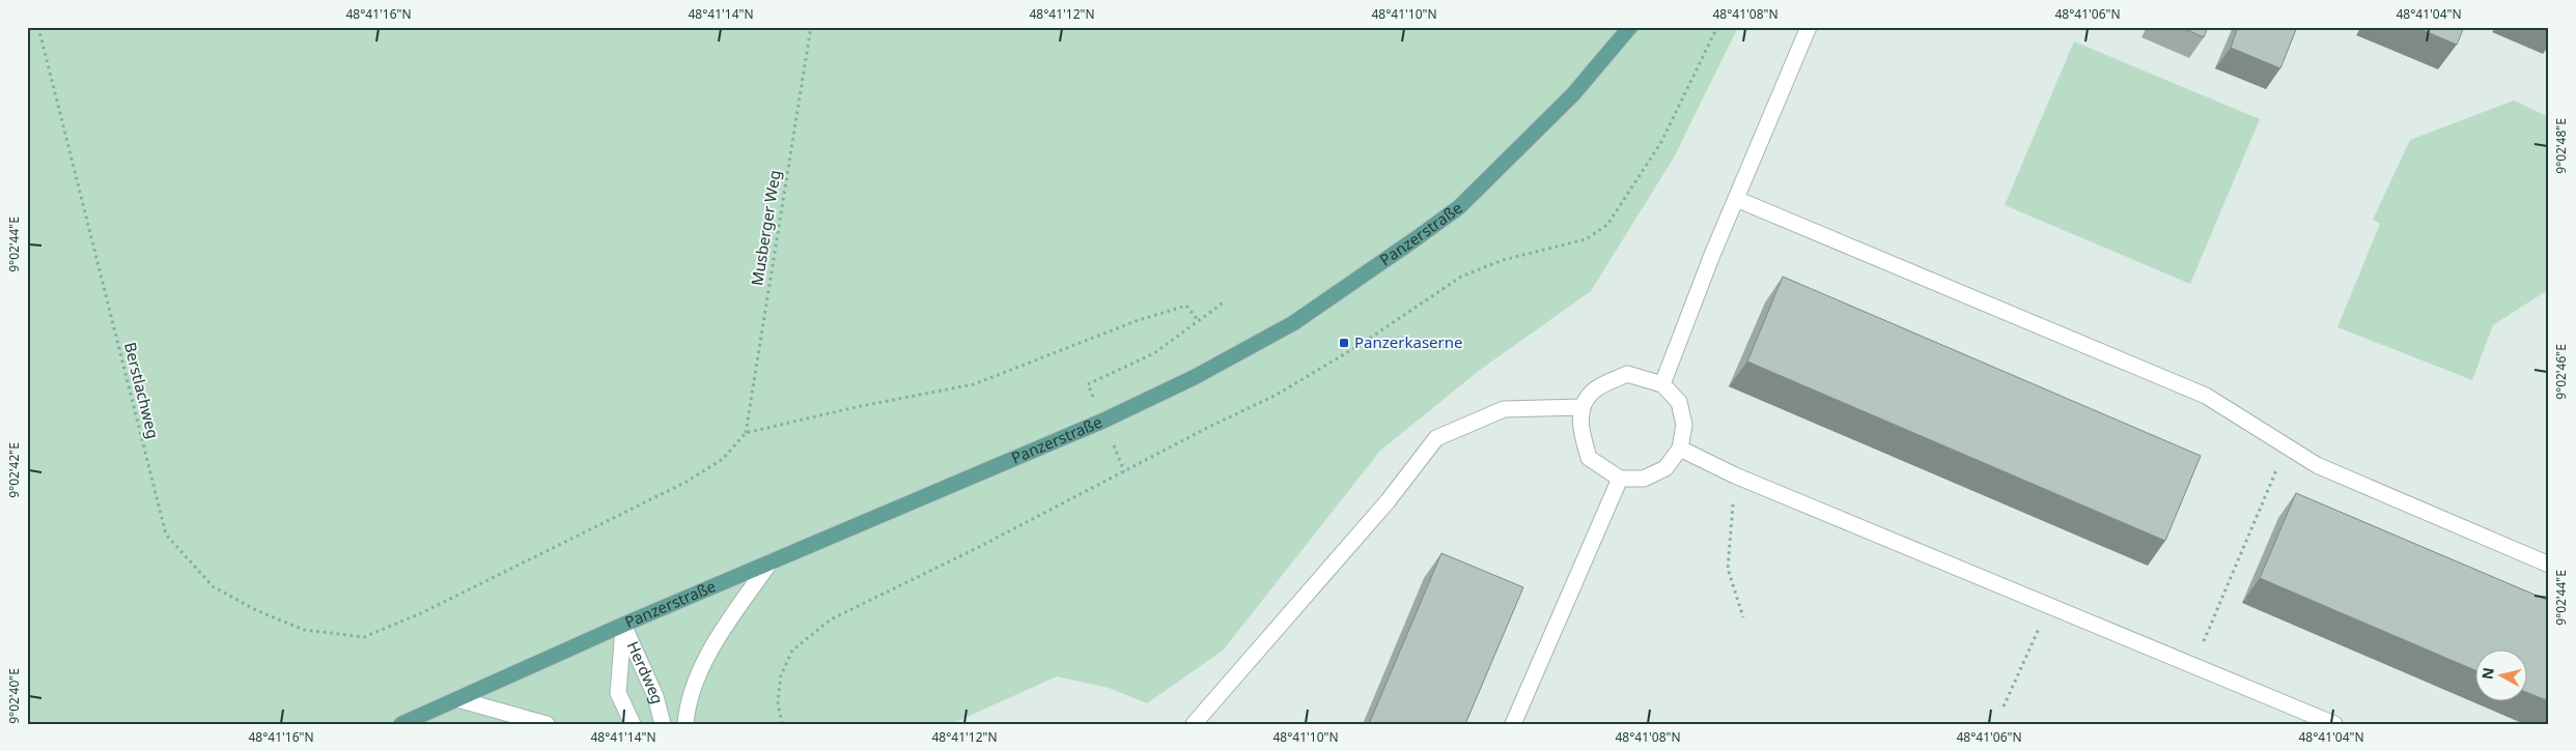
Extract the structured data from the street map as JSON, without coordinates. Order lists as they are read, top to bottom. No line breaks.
{"streets":{"main road":["Panzerstraße"],"street":["Herdweg"],"path":["Musberger Weg","Berstlachweg"]},"crossings":[["Musberger Weg","Berstlachweg"],["Panzerstraße","Herdweg"]],"places":{"transit":["Panzerkaserne"]},"north":"left","coordinates":["48°41'16\"N","48°41'14\"N","48°41'12\"N","48°41'10\"N","48°41'08\"N","48°41'06\"N","48°41'04\"N","9°02'48\"E","9°02'44\"E","9°02'46\"E","9°02'42\"E","9°02'40\"E"]}
